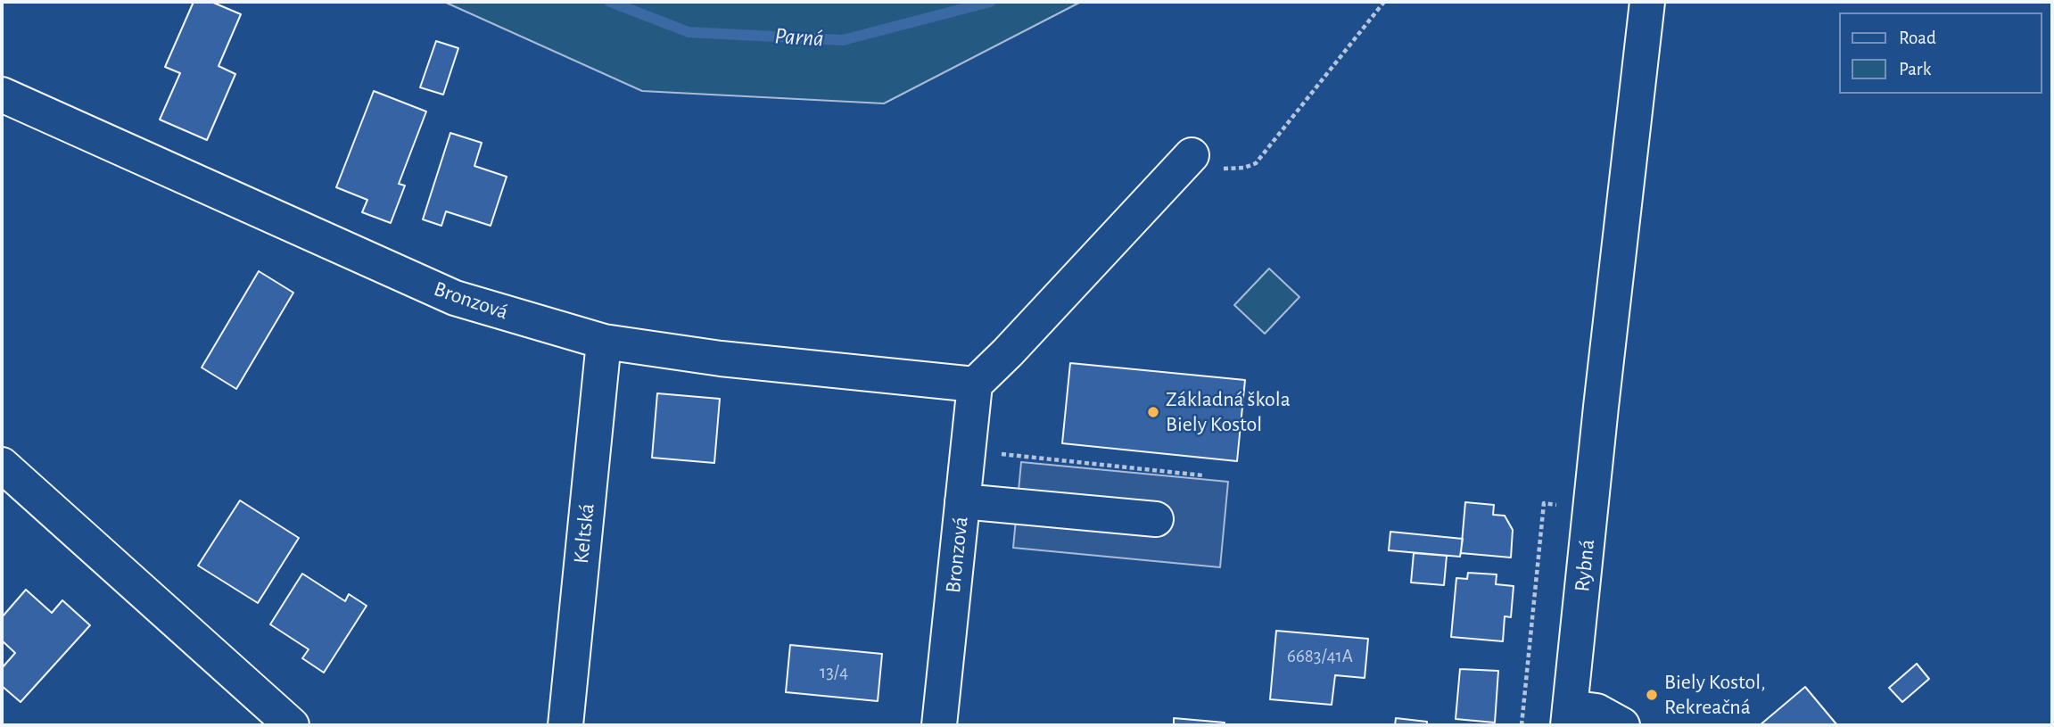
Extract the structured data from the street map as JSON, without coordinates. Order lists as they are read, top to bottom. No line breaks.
{"streets":{"street":["Bronzová","Keltská","Rybná"]},"crossings":[["Bronzová","Keltská"]],"water":["Parná"],"places":["Základná škola Biely Kostol","Biely Kostol, Rekreačná"],"house_numbers":["6683/41A","13/4"],"legend":["Road","Park"]}
